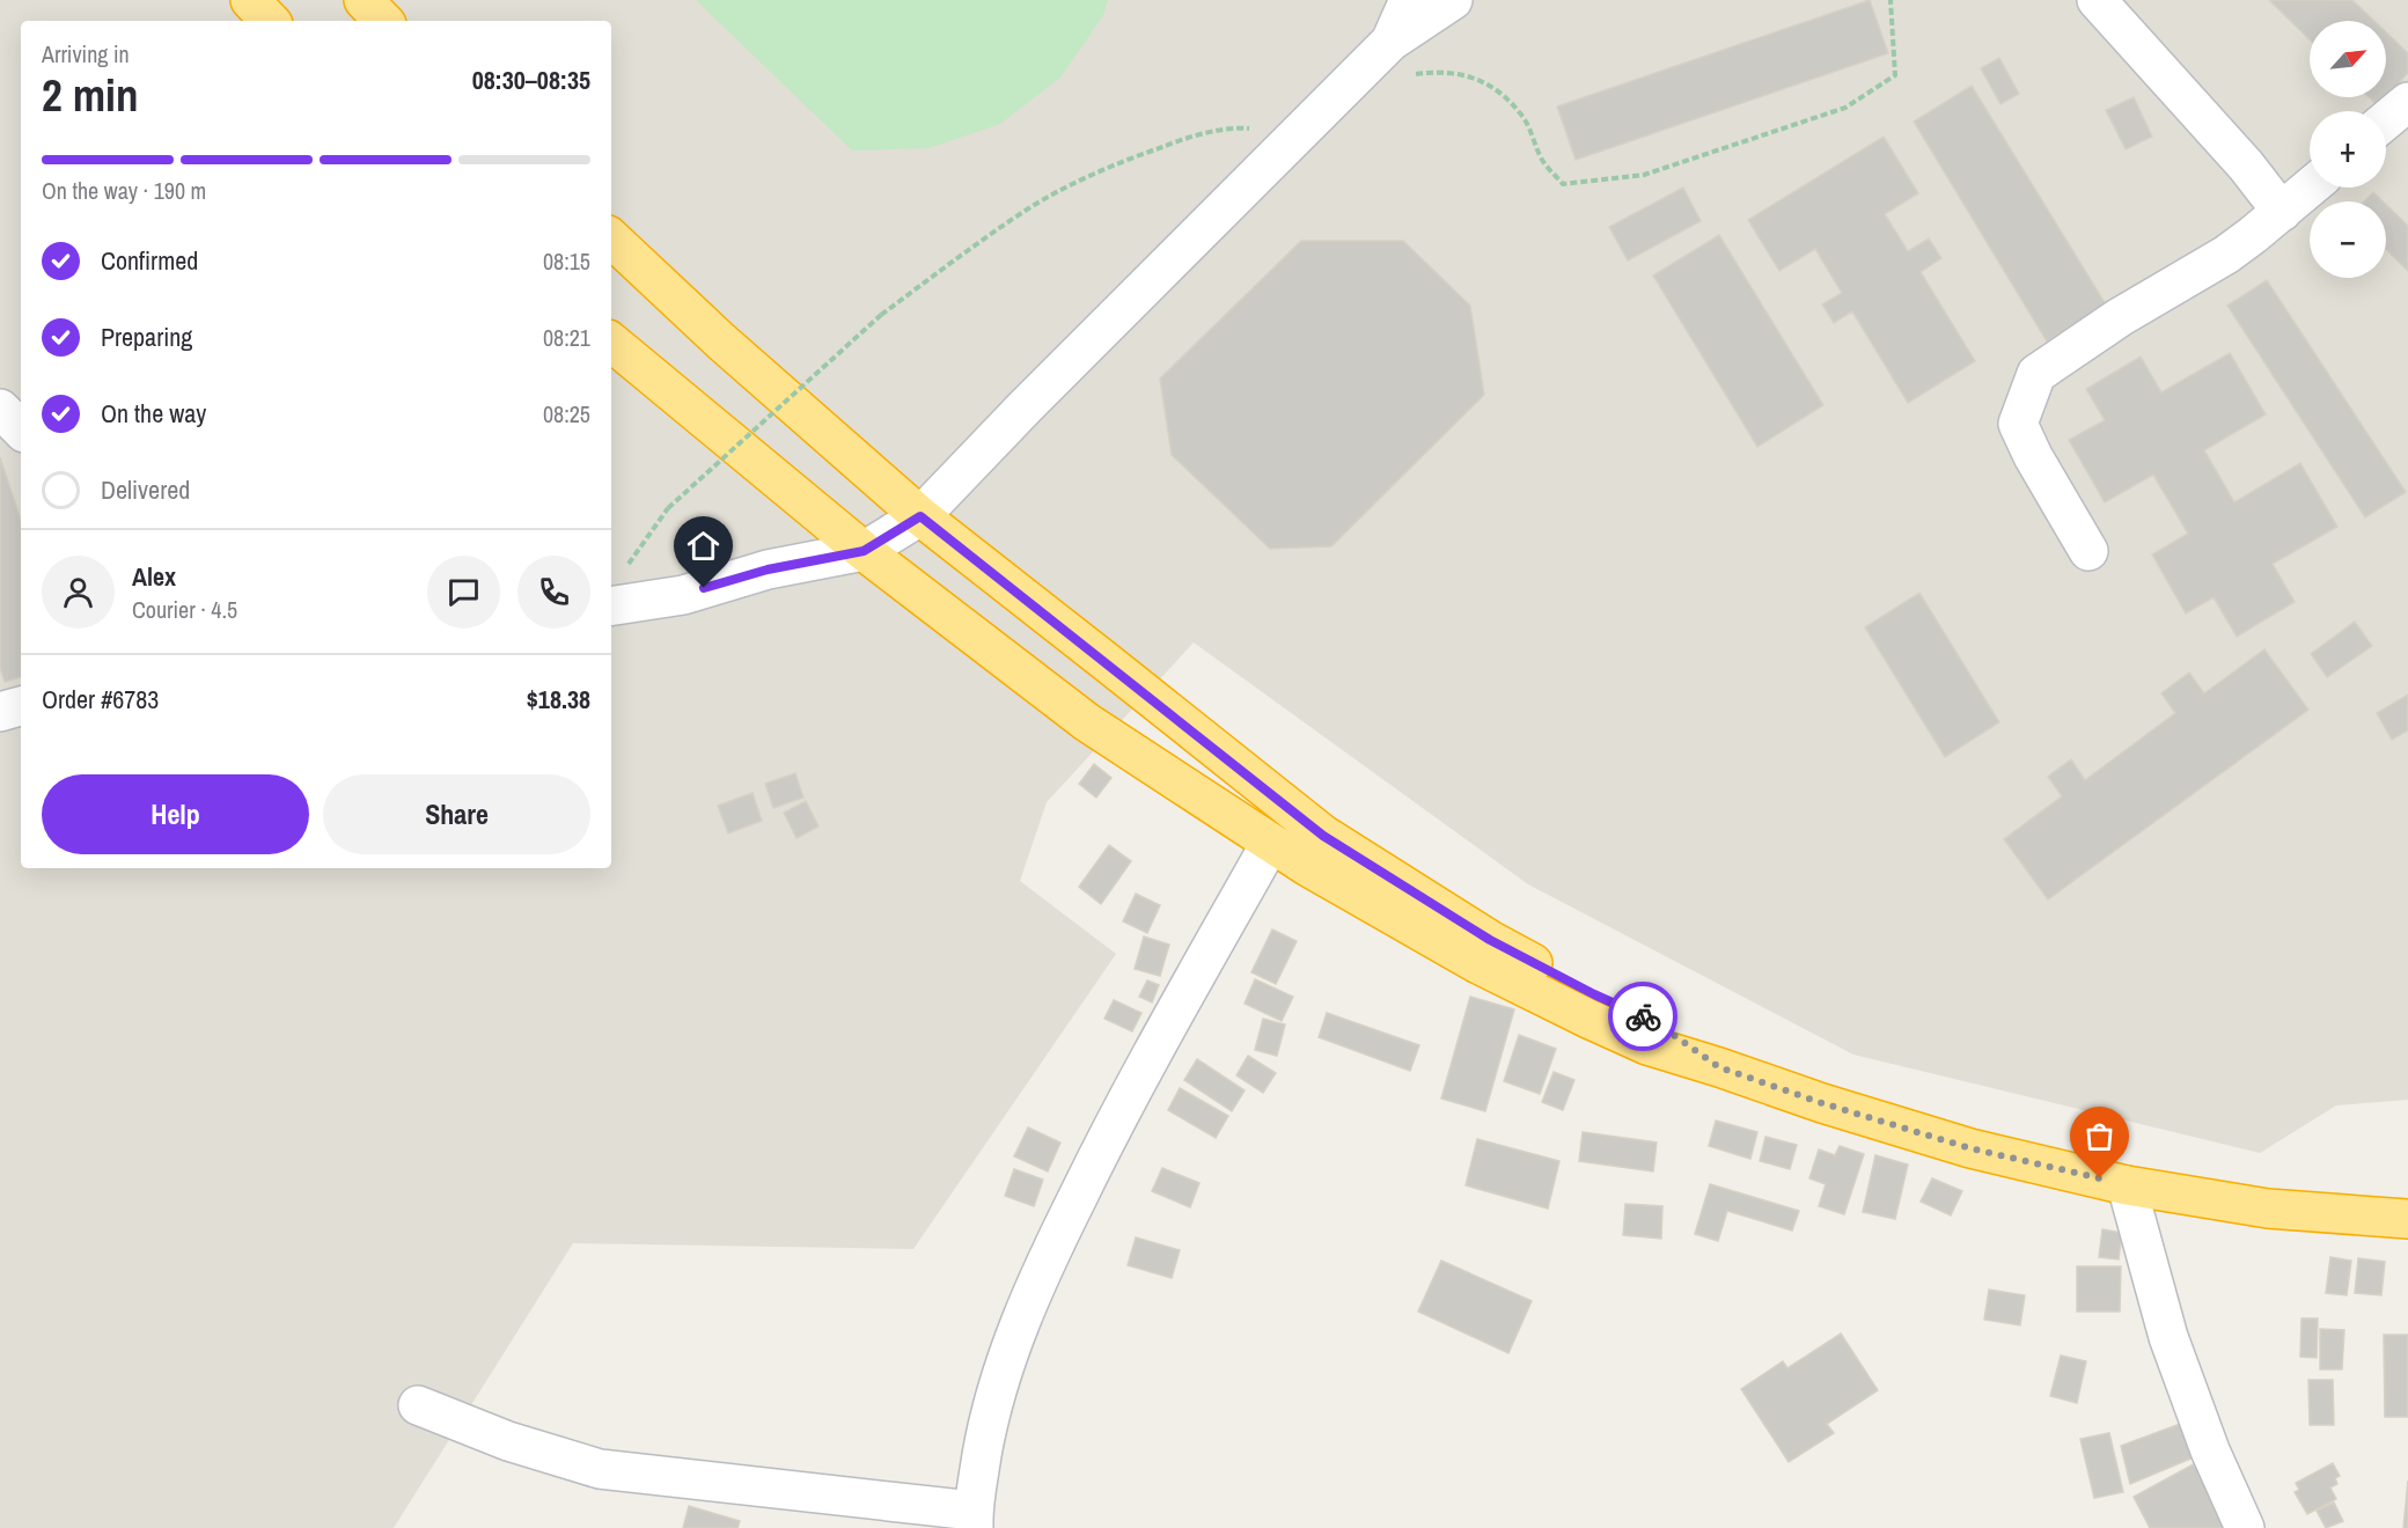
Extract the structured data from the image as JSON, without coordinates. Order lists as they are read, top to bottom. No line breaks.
{"north":"top right","page":{"map_buttons":["+","−"],"heading":["2 min","Arriving in","08:30–08:35"],"panel":["Alex","Courier · 4.5","Order #6783","$18.38"],"bar":"On the way · 190 m","list":[["Confirmed","08:15"],["Preparing","08:21"],["On the way","08:25"],"Delivered"],"buttons":["Help","Share"]}}
